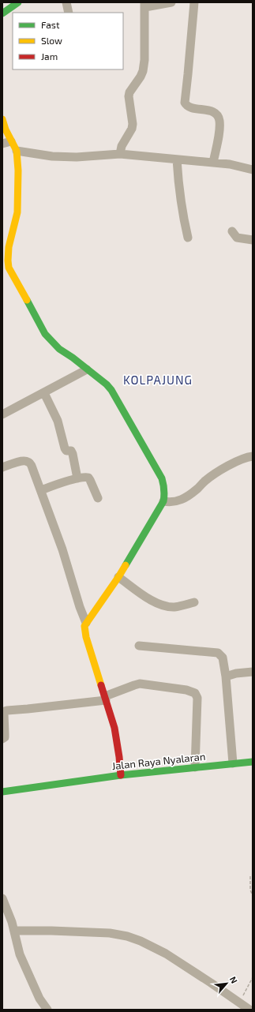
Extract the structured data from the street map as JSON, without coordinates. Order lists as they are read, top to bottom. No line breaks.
{"streets":{"street":["Jalan Raya Nyalaran"]},"districts":["KOLPAJUNG"],"legend":["Fast","Slow","Jam"],"north":"top right"}
